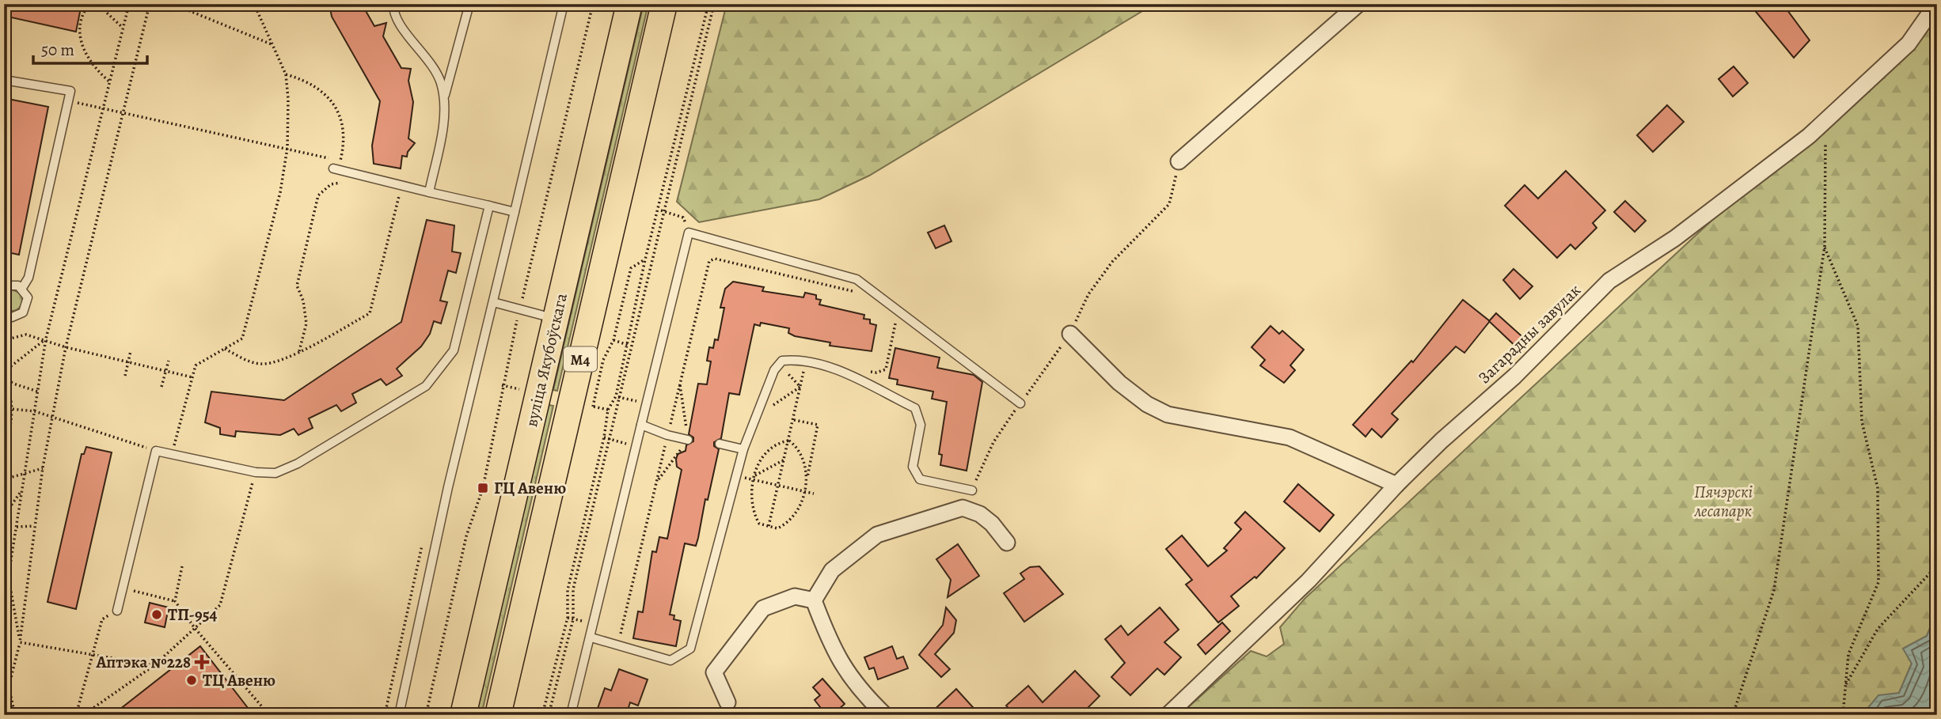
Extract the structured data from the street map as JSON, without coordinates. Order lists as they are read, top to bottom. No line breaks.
{"streets":{"main road":["М4","вуліца Якубоўскага"],"street":["Загарадны завулак"]},"parks":["Пячэрскі лесапарк"],"places":{"transit":["ГЦ Авеню"],"other":["ТП-954","ТЦ Авеню"],"health":["Аптэка №228"]},"scale_bar":"50 m"}
